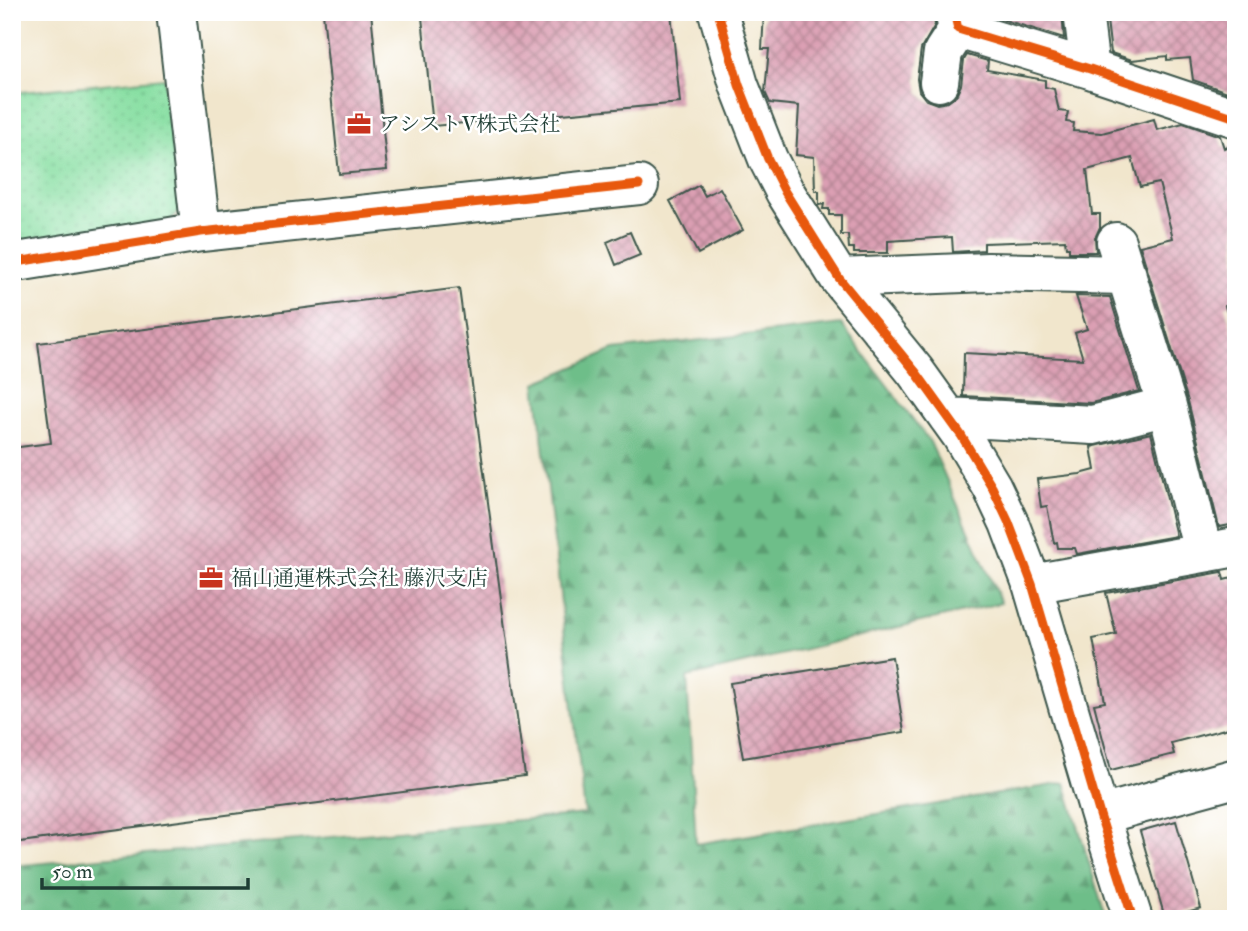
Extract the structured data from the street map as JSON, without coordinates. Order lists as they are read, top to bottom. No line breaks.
{"places":{"office":["アシストV株式会社","福山通運株式会社 藤沢支店"]},"scale_bar":"50 m"}
